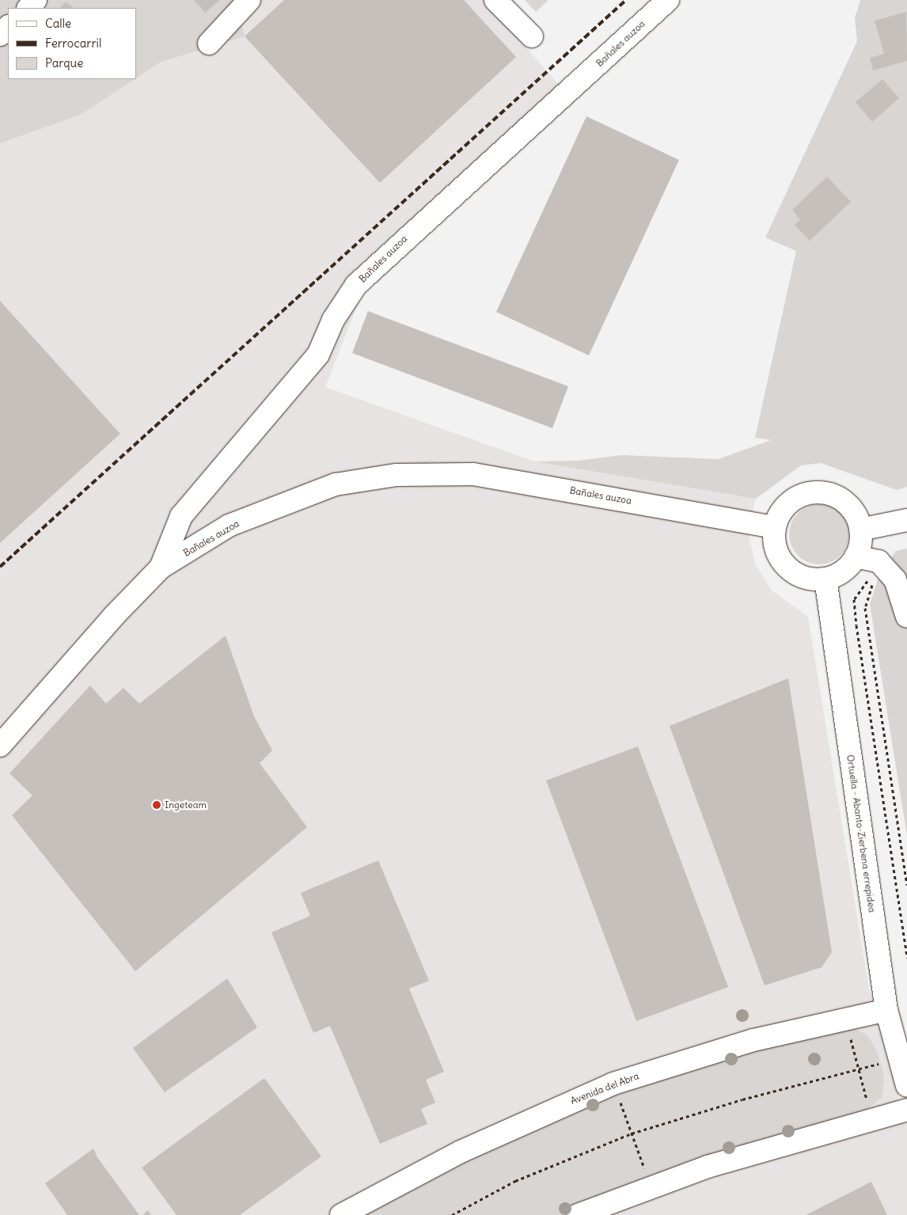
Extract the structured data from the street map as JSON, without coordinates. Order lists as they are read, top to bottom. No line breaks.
{"streets":{"street":["Bañales auzoa","Ortuella - Abanto-Zierbena errepidea","Avenida del Abra"]},"crossings":[["Bañales auzoa","Ortuella - Abanto-Zierbena errepidea"],["Ortuella - Abanto-Zierbena errepidea","Avenida del Abra"]],"places":["Ingeteam"],"legend":["Calle","Ferrocarril","Parque"]}
